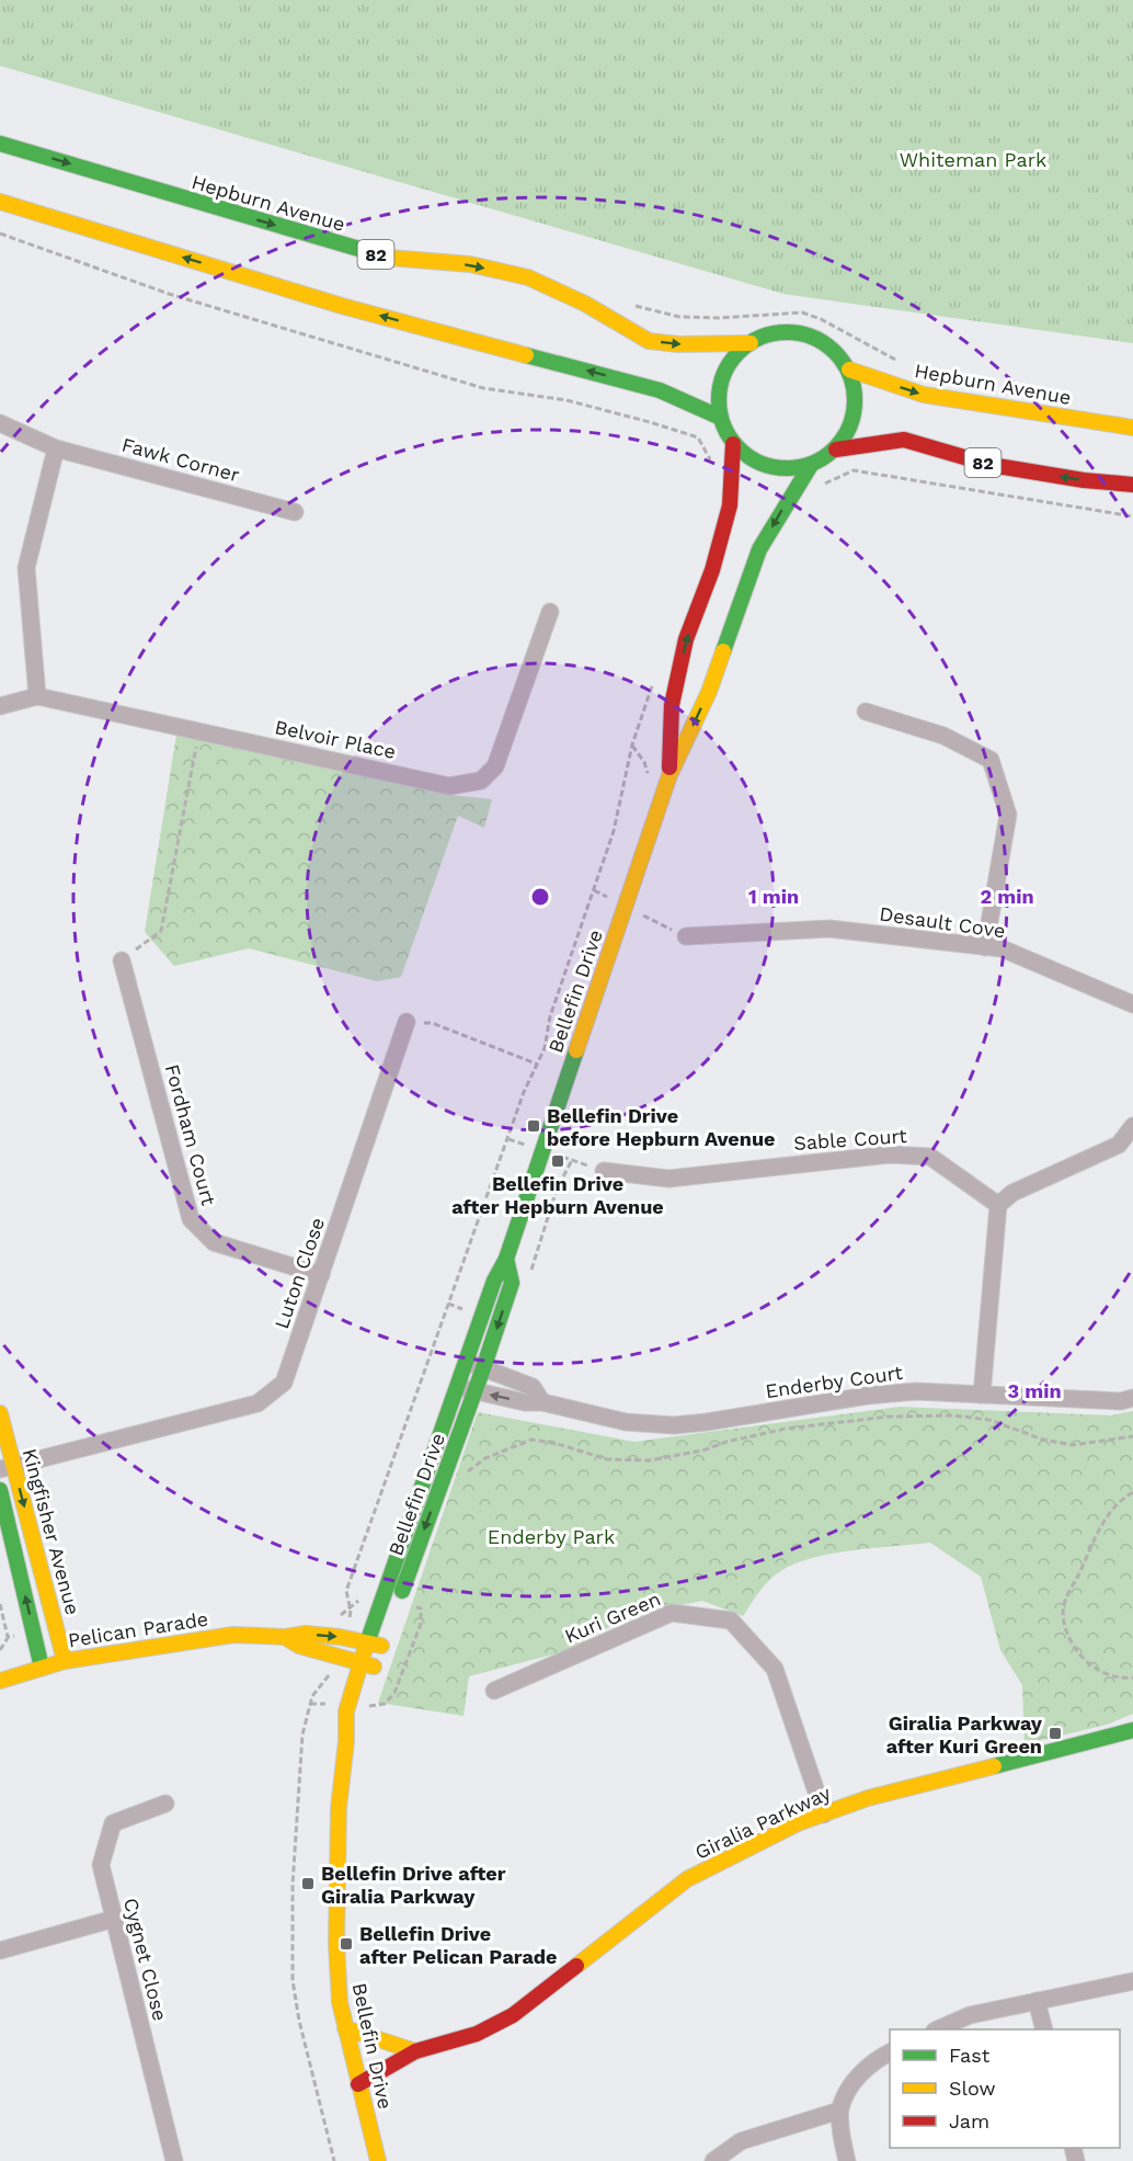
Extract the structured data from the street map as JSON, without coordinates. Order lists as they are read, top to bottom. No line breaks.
{"streets":{"main road":["Hepburn Avenue","82","Bellefin Drive","Kingfisher Avenue","Pelican Parade","Giralia Parkway"],"street":["Fawk Corner","Belvoir Place","Desault Cove","Fordham Court","Sable Court","Luton Close","Enderby Court","Kuri Green","Cygnet Close"]},"crossings":[["Hepburn Avenue","82"],["Hepburn Avenue","Bellefin Drive"],["82","Bellefin Drive"],["Bellefin Drive","Enderby Court"],["Bellefin Drive","Pelican Parade"],["Bellefin Drive","Giralia Parkway"],["Fordham Court","Luton Close"],["Luton Close","Kingfisher Avenue"],["Kingfisher Avenue","Pelican Parade"],["Kuri Green","Giralia Parkway"]],"parks":["Whiteman Park","Enderby Park"],"places":{"transit":["Bellefin Drive before Hepburn Avenue","Bellefin Drive after Hepburn Avenue","Giralia Parkway after Kuri Green","Bellefin Drive after Giralia Parkway","Bellefin Drive after Pelican Parade"]},"legend":["Fast","Slow","Jam"],"rings":["1 min","2 min","3 min"]}
